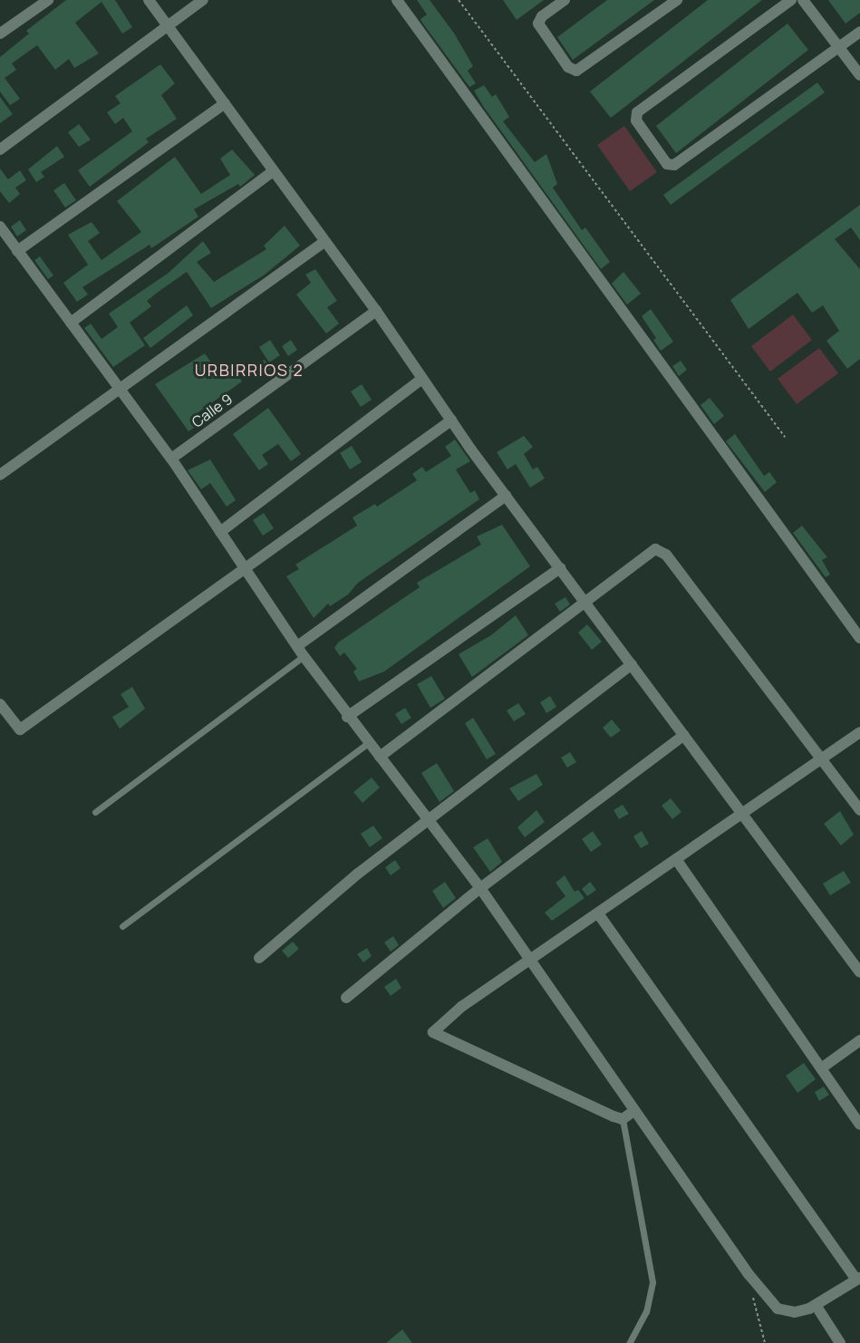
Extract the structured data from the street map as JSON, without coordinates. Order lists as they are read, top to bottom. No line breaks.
{"streets":{"street":["Calle 9"]},"districts":["URBIRRIOS 2"]}
